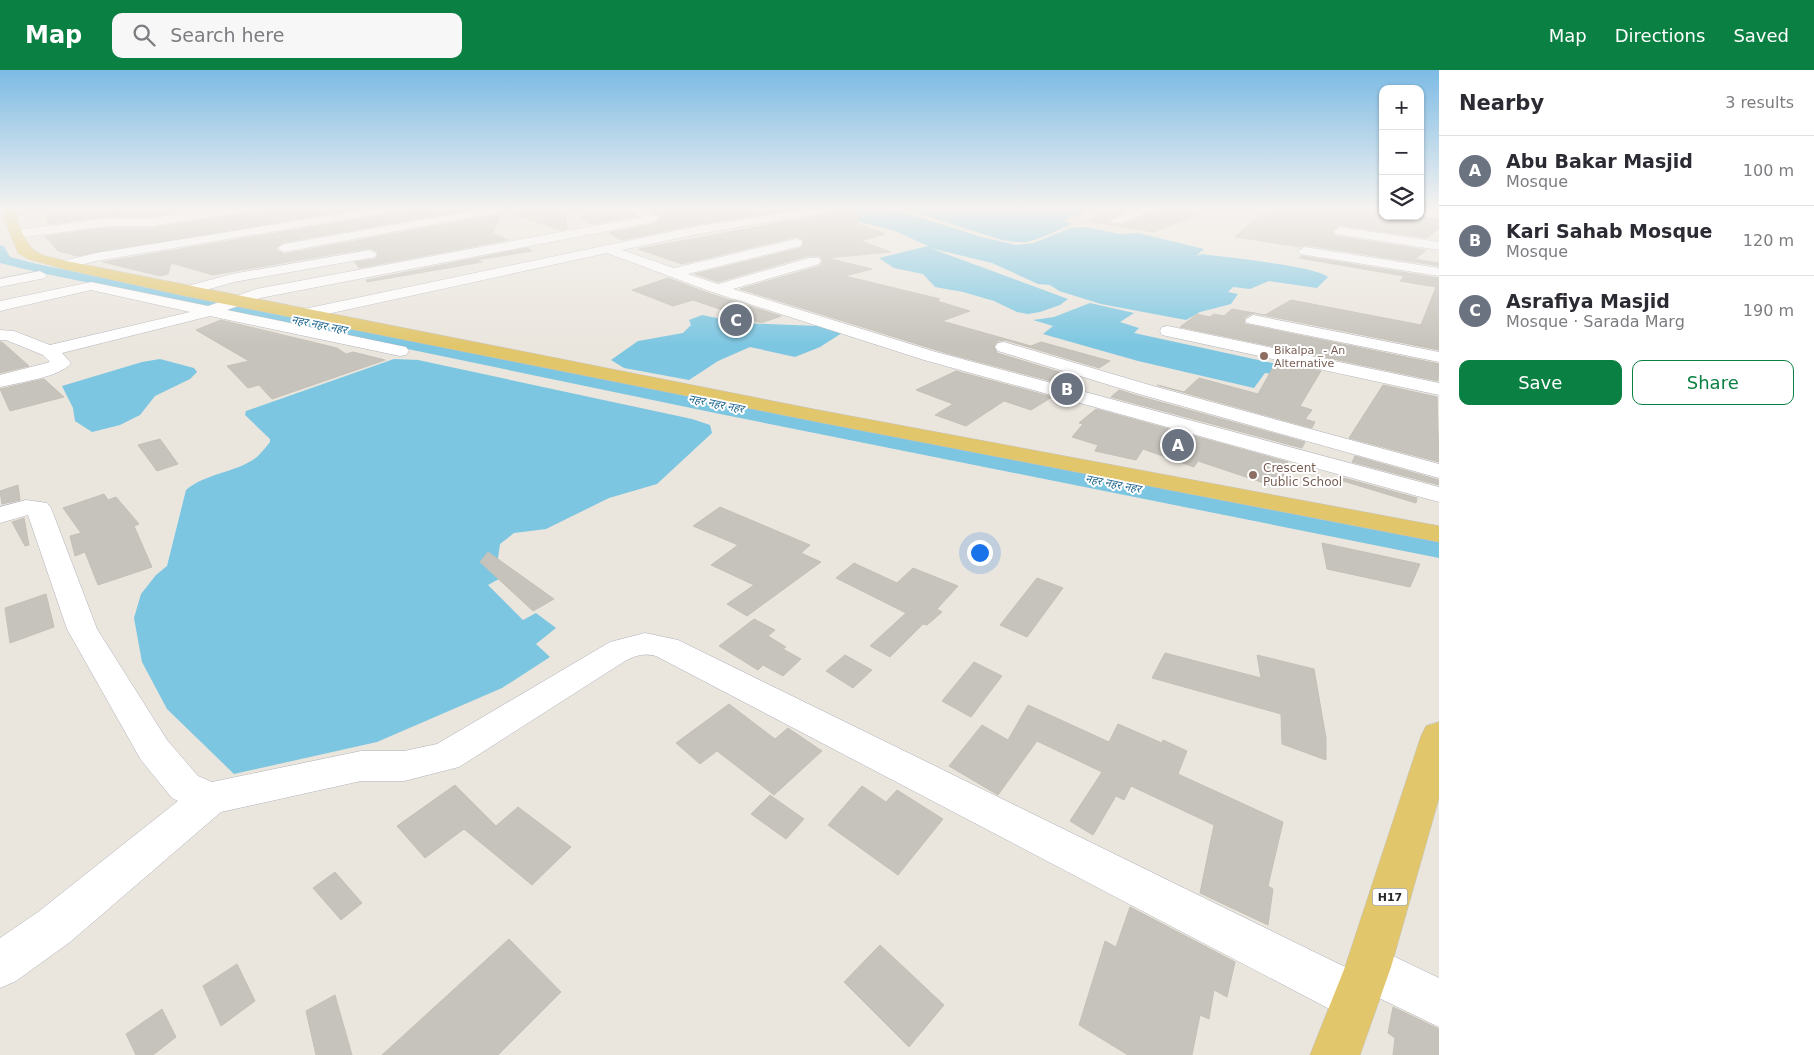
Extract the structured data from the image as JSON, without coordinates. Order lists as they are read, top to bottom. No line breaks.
{"streets":{"main road":["H17"]},"water":["नहर नहर नहर"],"places":["Bikalpa _- An Alternative","Crescent Public School"],"page":{"header":"Map","search":"Search here","nav":["Map","Directions","Saved"],"heading":["Nearby","3 results"],"map_buttons":["+","−"],"list":[{"mark":"A","name":"Abu Bakar Masjid","note":"Mosque","value":"100 m"},{"mark":"B","name":"Kari Sahab Mosque","note":"Mosque","value":"120 m"},{"mark":"C","name":"Asrafiya Masjid","note":"Mosque · Sarada Marg","value":"190 m"}],"pins":["C","B","A"],"buttons":["Save","Share"]}}
